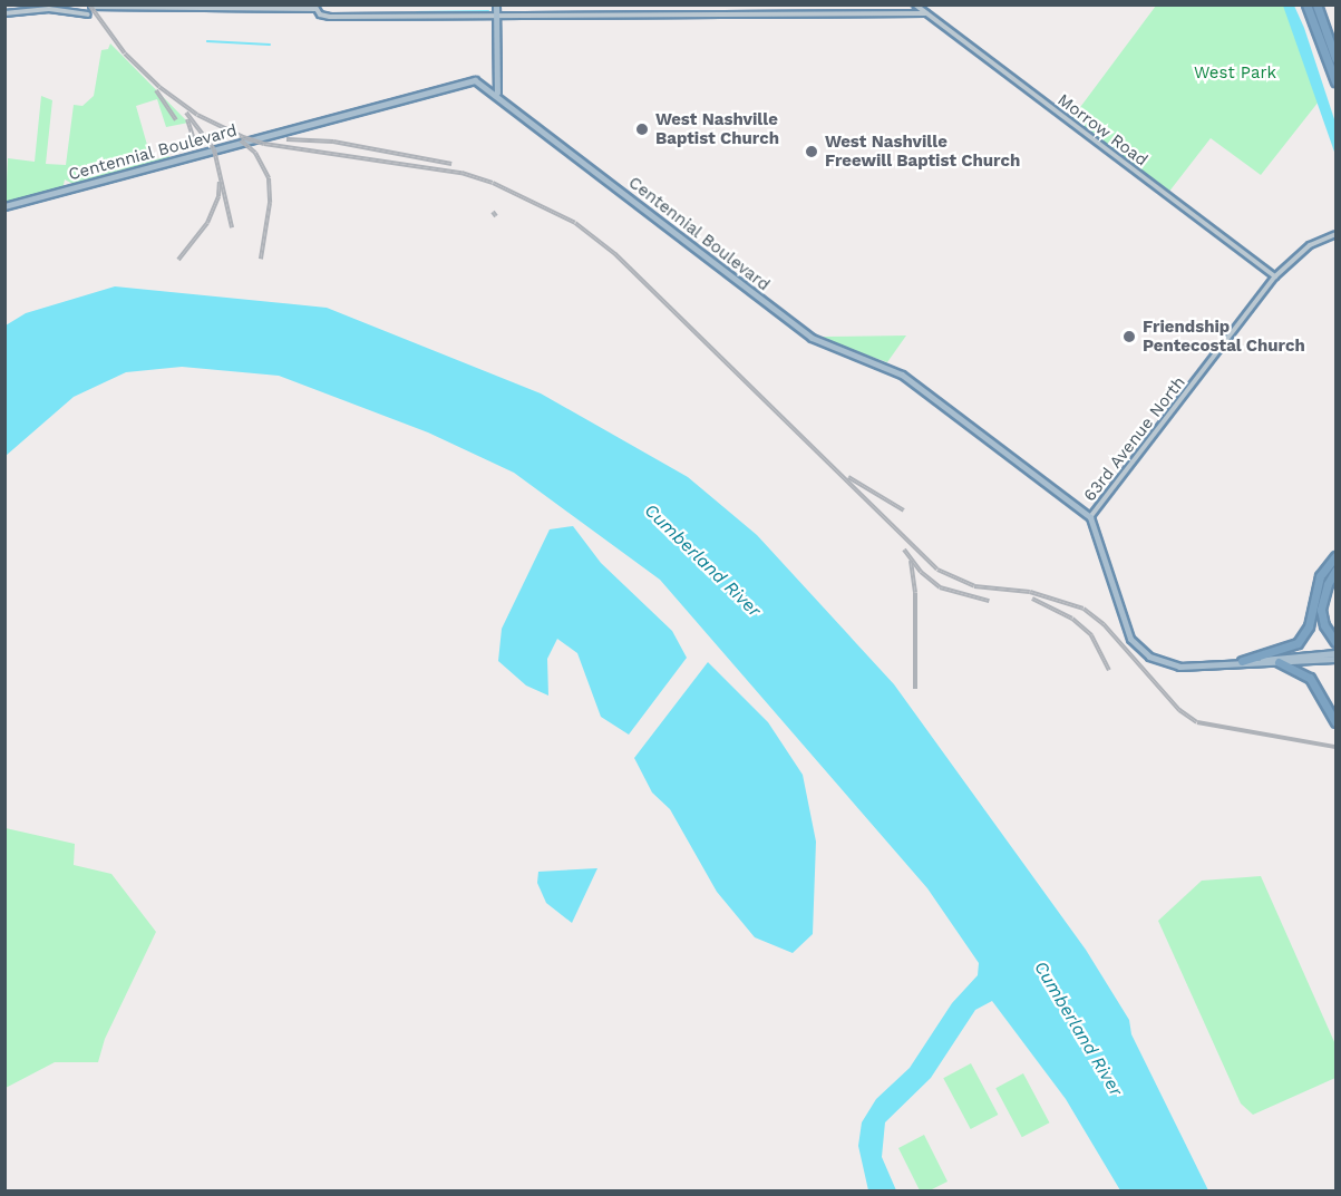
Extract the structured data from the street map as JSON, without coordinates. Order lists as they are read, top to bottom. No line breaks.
{"streets":{"main road":["Centennial Boulevard"],"street":["Morrow Road","63rd Avenue North"]},"crossings":[["Morrow Road","63rd Avenue North"],["Centennial Boulevard","63rd Avenue North"]],"water":["Cumberland River"],"parks":["West Park"],"places":["West Nashville Baptist Church","West Nashville Freewill Baptist Church","Friendship Pentecostal Church"]}
